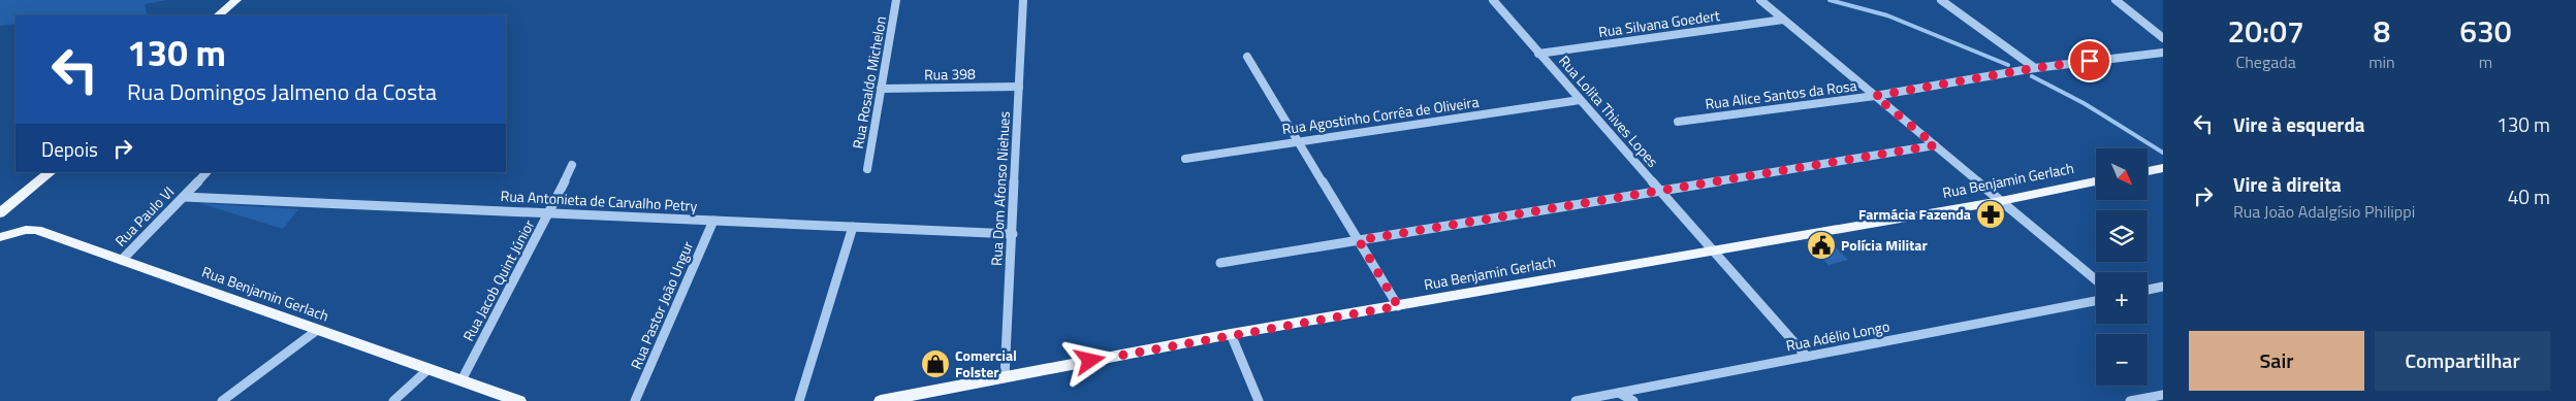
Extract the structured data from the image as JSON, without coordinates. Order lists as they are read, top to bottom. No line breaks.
{"streets":{"main road":["Rua Benjamin Gerlach"],"street":["Rua Silvana Goedert","Rua 398","Rua Rosaldo Michelon","Rua Alice Santos da Rosa","Rua Lolita Thives Lopes","Rua Agostinho Corrêa de Oliveira","Rua Dom Afonso Niehues","Rua Antonieta de Carvalho Petry","Rua Paulo VI","Rua Jacob Quint Júnior","Rua Pastor João Ungur","Rua Adélio Longo"]},"crossings":[["Rua Silvana Goedert","Rua Lolita Thives Lopes"],["Rua 398","Rua Rosaldo Michelon"],["Rua 398","Rua Dom Afonso Niehues"],["Rua Lolita Thives Lopes","Rua Agostinho Corrêa de Oliveira"],["Rua Lolita Thives Lopes","Rua Benjamin Gerlach"],["Rua Lolita Thives Lopes","Rua Adélio Longo"],["Rua Benjamin Gerlach","Rua Dom Afonso Niehues"],["Rua Benjamin Gerlach","Rua Paulo VI"],["Rua Benjamin Gerlach","Rua Jacob Quint Júnior"],["Rua Dom Afonso Niehues","Rua Antonieta de Carvalho Petry"],["Rua Antonieta de Carvalho Petry","Rua Paulo VI"],["Rua Antonieta de Carvalho Petry","Rua Jacob Quint Júnior"],["Rua Antonieta de Carvalho Petry","Rua Pastor João Ungur"]],"places":{"pharmacy":["Farmácia Fazenda"],"public building":["Polícia Militar"],"shop":["Comercial Folster"]},"north":"bottom right","page":{"eta":["20:07","Chegada","8","min","630","m"],"turn":["130 m","Rua Domingos Jalmeno da Costa"],"list":[{"name":"Vire à esquerda","value":"130 m"},{"name":"Vire à direita","note":"Rua João Adalgísio Philippi","value":"40 m"}],"then":"Depois","map_buttons":["+","−"],"buttons":["Sair","Compartilhar"]}}
